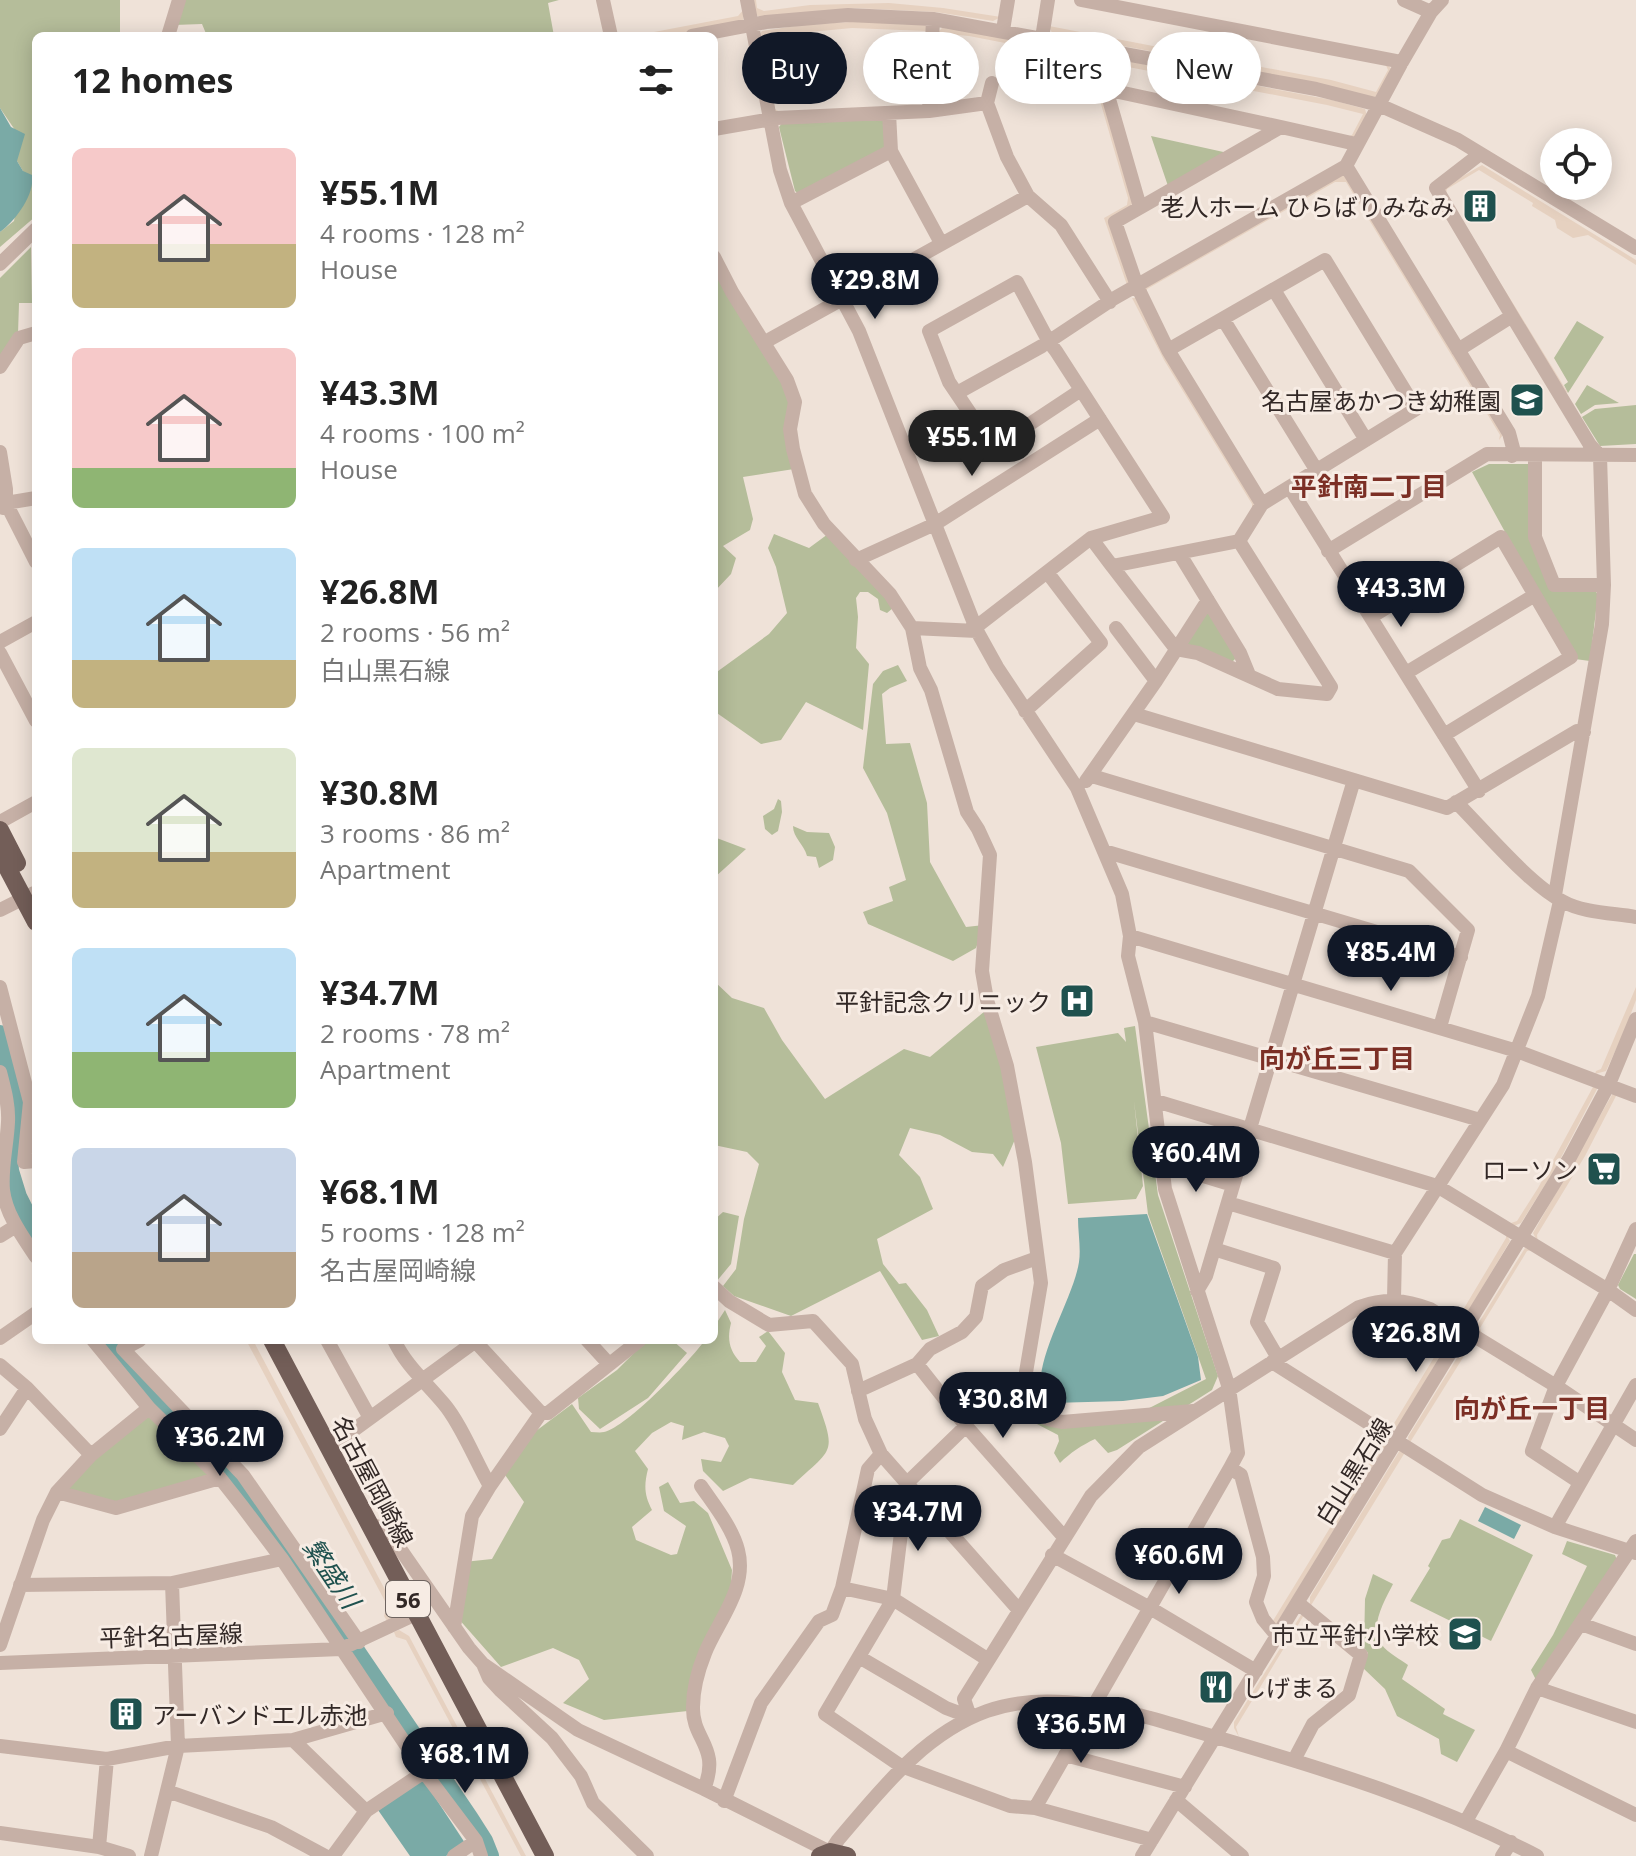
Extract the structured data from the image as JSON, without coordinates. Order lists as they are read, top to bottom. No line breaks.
{"streets":{"main road":["名古屋岡崎線","56"],"street":["白山黒石線","平針名古屋線"]},"crossings":[["名古屋岡崎線","平針名古屋線"]],"districts":["平針南二丁目","向が丘三丁目","向が丘一丁目"],"water":["繁盛川"],"places":{"building":["老人ホーム ひらばりみなみ","アーバンドエル赤池"],"school or university":["名古屋あかつき幼稚園","市立平針小学校"],"hospital":["平針記念クリニック"],"supermarket":["ローソン"],"restaurant":["しげまる"]},"page":{"chip":["Buy","Rent","Filters","New"],"heading":"12 homes","list":[{"name":"¥55.1M","note":"4 rooms · 128 m² · House"},{"name":"¥43.3M","note":"4 rooms · 100 m² · House"},{"name":"¥26.8M","note":"2 rooms · 56 m² · 白山黒石線"},{"name":"¥30.8M","note":"3 rooms · 86 m² · Apartment"},{"name":"¥34.7M","note":"2 rooms · 78 m² · Apartment"},{"name":"¥68.1M","note":"5 rooms · 128 m² · 名古屋岡崎線"}],"price":["¥29.8M","¥55.1M","¥43.3M","¥85.4M","¥60.4M","¥26.8M","¥30.8M","¥36.2M","¥34.7M","¥60.6M","¥36.5M","¥68.1M"]}}
